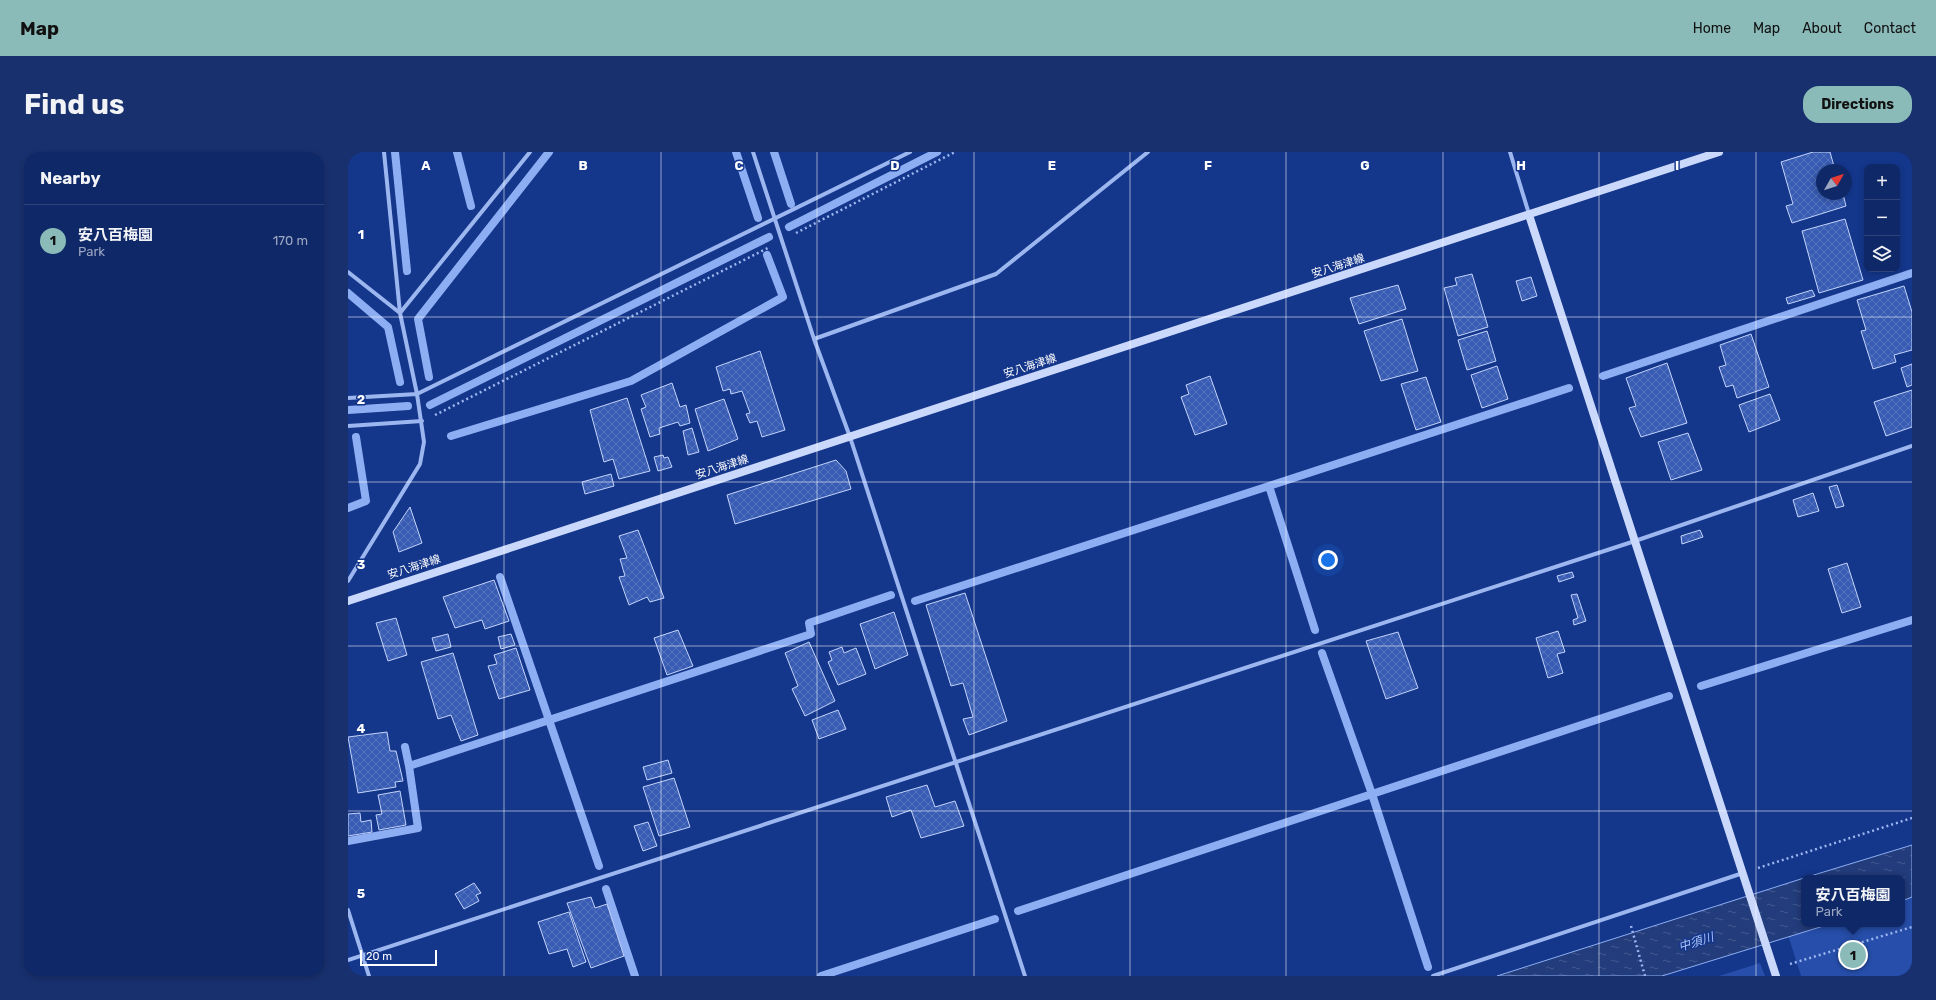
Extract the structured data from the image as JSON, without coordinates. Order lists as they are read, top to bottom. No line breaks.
{"streets":{"main road":["安八海津線"]},"water":["中須川"],"scale_bar":"20 m","north":"top right","page":{"header":"Map","nav":["Home","Map","About","Contact"],"buttons":"Directions","title":"Find us","heading":"Nearby","map_buttons":["+","−"],"list":[{"mark":"1","name":"安八百梅園","note":"Park","value":"170 m"}],"popup":["安八百梅園","Park"],"pins":"1","scale":"20 m"},"grid":{"columns":["A","B","C","D","E","F","G","H","I"],"rows":["1","2","3","4","5"]}}
